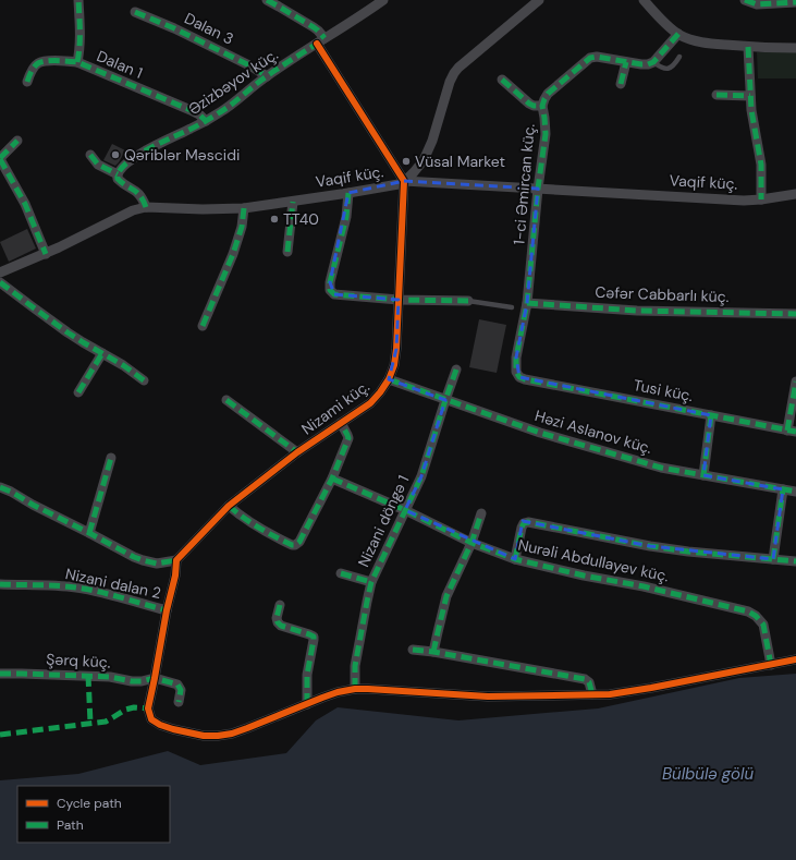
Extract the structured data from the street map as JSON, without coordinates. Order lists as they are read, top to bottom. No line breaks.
{"streets":{"street":["Dalan 3","Dalan 1","Əzizbəyov küç.","Vaqif küç.","1-ci Əmircan küç.","Cəfər Cabbarlı küç.","Tusi küç.","Nizami küç.","Həzi Aslanov küç.","Nizani döngə 1","Nurəli Abdullayev küç.","Nizani dalan 2","Şərq küç."]},"crossings":[["Dalan 3","Əzizbəyov küç."],["Dalan 1","Əzizbəyov küç."],["Vaqif küç.","1-ci Əmircan küç."],["Vaqif küç.","Nizami küç."],["1-ci Əmircan küç.","Cəfər Cabbarlı küç."],["1-ci Əmircan küç.","Tusi küç."],["Nizami küç.","Həzi Aslanov küç."],["Həzi Aslanov küç.","Nizani döngə 1"],["Nizani döngə 1","Nurəli Abdullayev küç."]],"water":["Bülbülə gölü"],"places":["Qəriblər Məscidi","Vüsal Market","TT40"],"legend":["Cycle path","Path"]}
